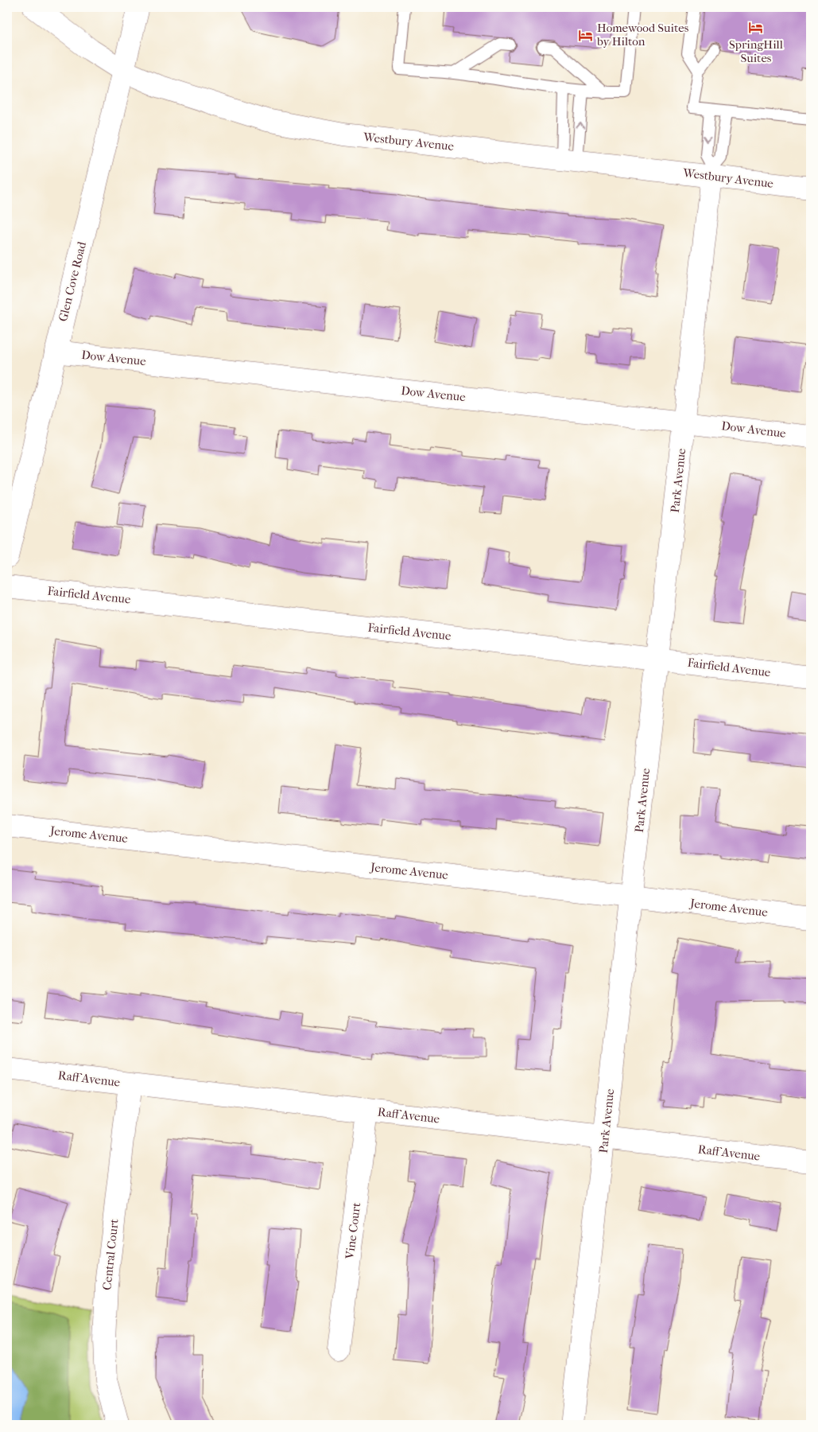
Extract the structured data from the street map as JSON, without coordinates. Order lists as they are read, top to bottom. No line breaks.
{"streets":{"street":["Westbury Avenue","Glen Cove Road","Dow Avenue","Park Avenue","Fairfield Avenue","Jerome Avenue","Raff Avenue","Vine Court","Central Court"]},"crossings":[["Westbury Avenue","Glen Cove Road"],["Westbury Avenue","Park Avenue"],["Glen Cove Road","Dow Avenue"],["Dow Avenue","Park Avenue"],["Park Avenue","Fairfield Avenue"],["Park Avenue","Jerome Avenue"],["Park Avenue","Raff Avenue"],["Raff Avenue","Vine Court"],["Raff Avenue","Central Court"]],"places":{"hotel":["SpringHill Suites","Homewood Suites by Hilton"]}}
